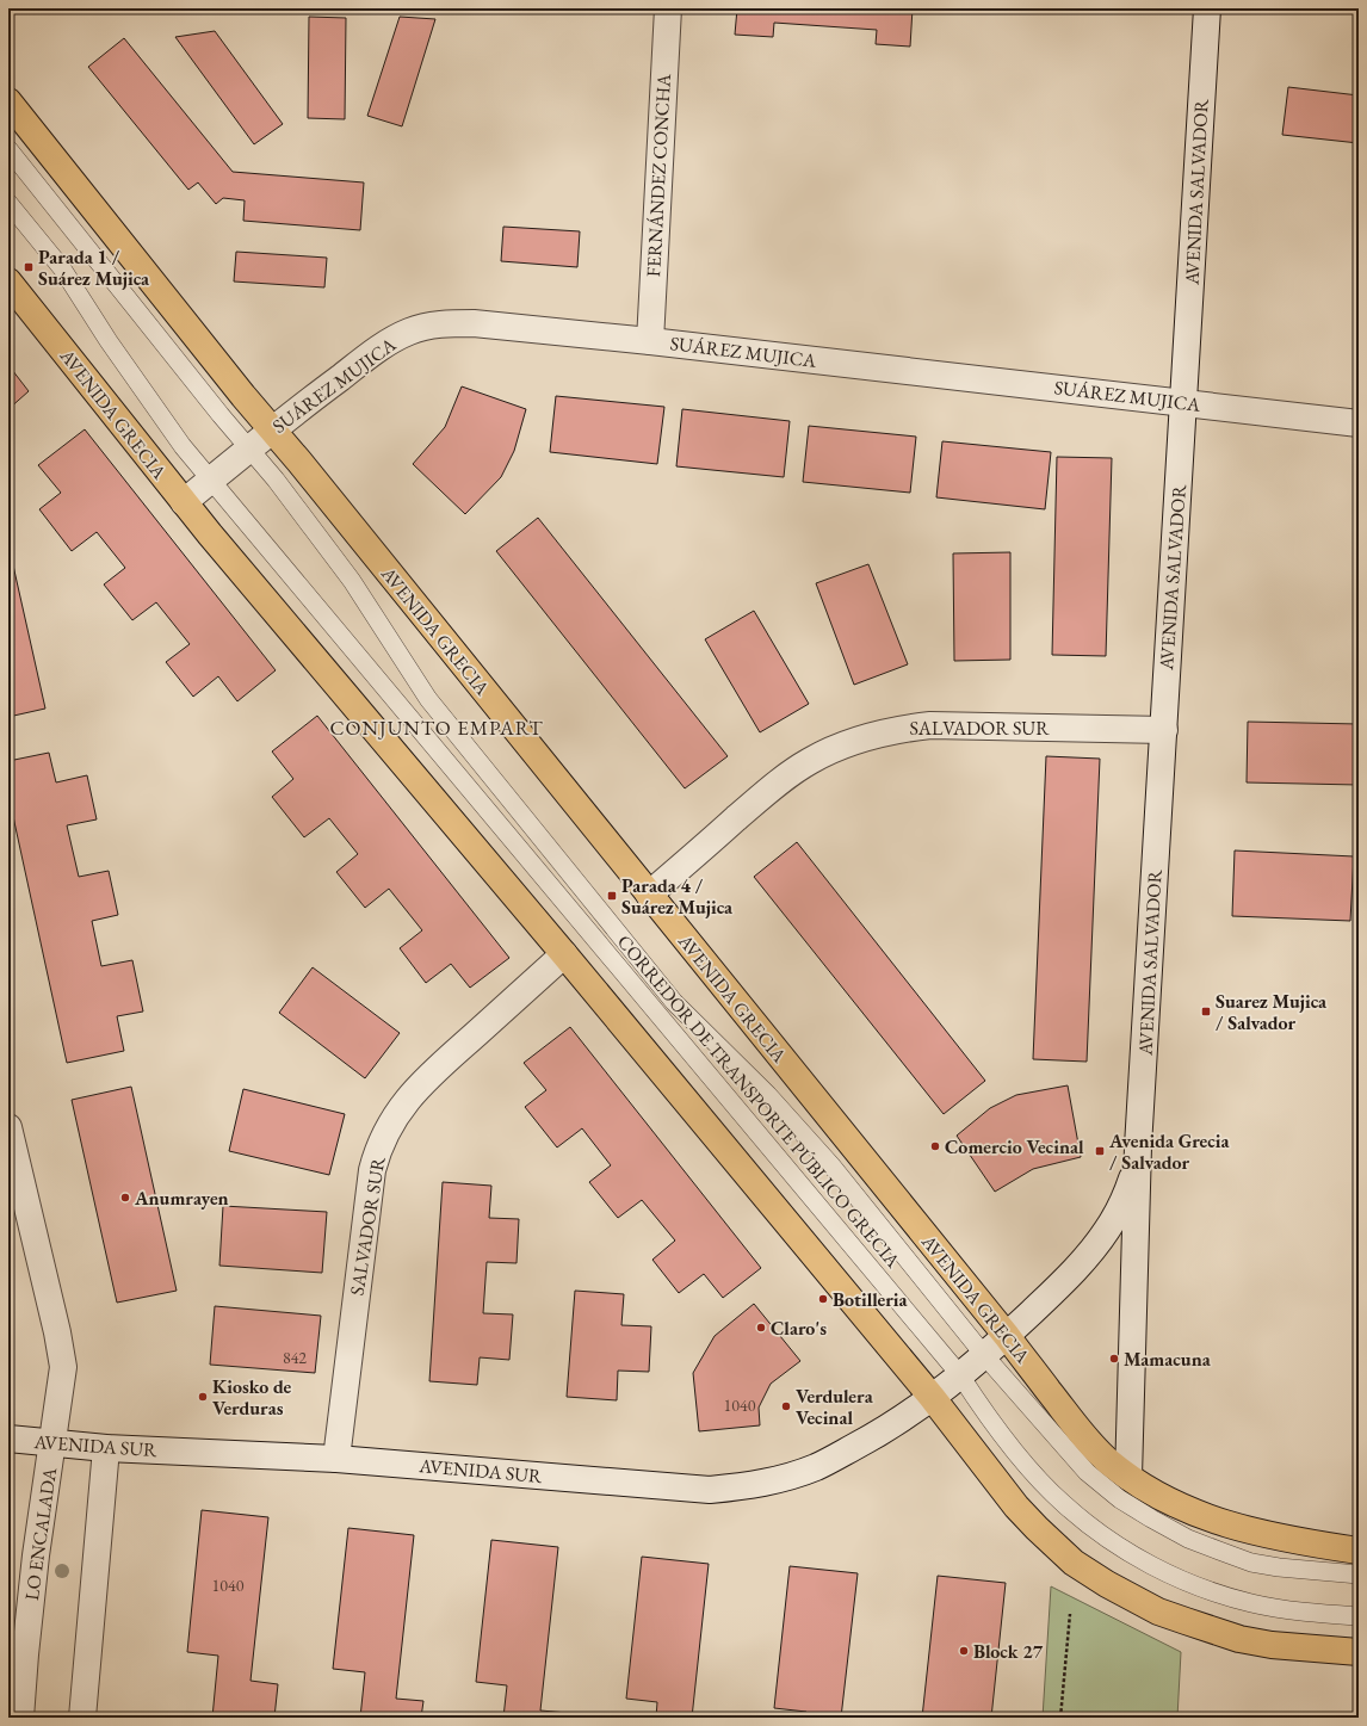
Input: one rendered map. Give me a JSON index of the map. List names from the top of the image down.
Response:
{
  "streets": {
    "main road": ["AVENIDA GRECIA"],
    "street": [
      "FERNÁNDEZ CONCHA",
      "AVENIDA SALVADOR",
      "SUÁREZ MUJICA",
      "SALVADOR SUR",
      "AVENIDA SUR",
      "LO ENCALADA"
    ],
    "lane": ["CORREDOR DE TRANSPORTE PÚBLICO GRECIA"]
  },
  "crossings": [
    ["FERNÁNDEZ CONCHA", "SUÁREZ MUJICA"],
    ["AVENIDA SALVADOR", "SUÁREZ MUJICA"],
    ["AVENIDA SALVADOR", "AVENIDA GRECIA"],
    ["AVENIDA SALVADOR", "SALVADOR SUR"],
    ["AVENIDA SALVADOR", "CORREDOR DE TRANSPORTE PÚBLICO GRECIA"],
    ["AVENIDA SALVADOR", "AVENIDA SUR"],
    ["SUÁREZ MUJICA", "AVENIDA GRECIA"],
    ["SUÁREZ MUJICA", "CORREDOR DE TRANSPORTE PÚBLICO GRECIA"],
    ["AVENIDA GRECIA", "SALVADOR SUR"],
    ["AVENIDA GRECIA", "AVENIDA SUR"],
    ["SALVADOR SUR", "AVENIDA SUR"],
    ["AVENIDA SUR", "LO ENCALADA"]
  ],
  "districts": ["CONJUNTO EMPART"],
  "places": {
    "transit": [
      "Parada 1 / Suárez Mujica",
      "Parada 4 / Suárez Mujica",
      "Suarez Mujica / Salvador",
      "Avenida Grecia / Salvador"
    ],
    "other": [
      "Comercio Vecinal",
      "Anumrayen",
      "Botilleria",
      "Claro's",
      "Mamacuna",
      "Kiosko de Verduras",
      "Verdulera Vecinal",
      "Block 27"
    ]
  },
  "house_numbers": ["842", "1040", "1040"]
}
